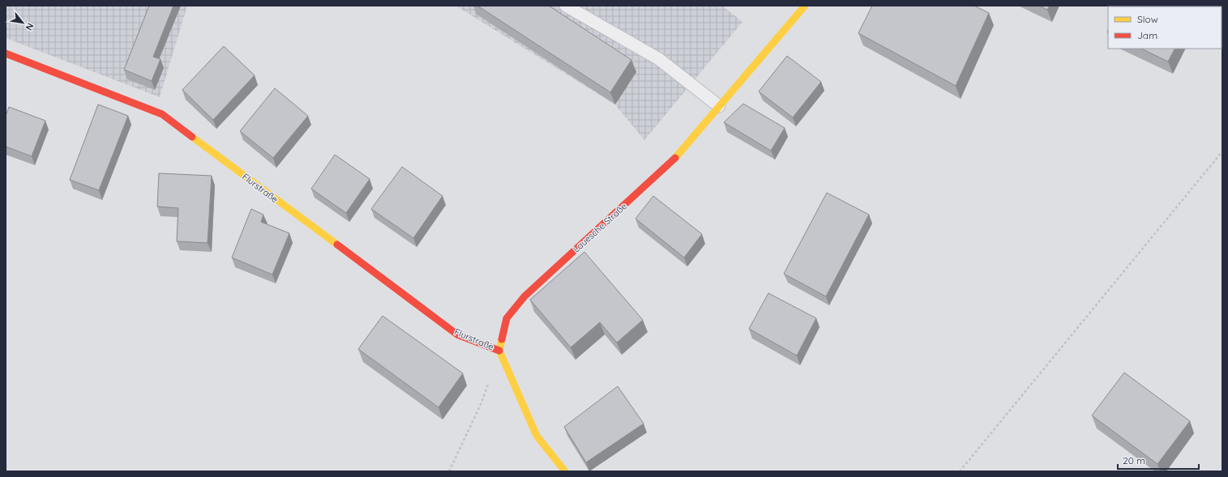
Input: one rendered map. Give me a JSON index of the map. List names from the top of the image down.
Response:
{
  "streets": {
    "street": ["Flurstraße", "Lauesche Straße"]
  },
  "crossings": [
    ["Flurstraße", "Lauesche Straße"]
  ],
  "legend": ["Slow", "Jam"],
  "scale_bar": "20 m",
  "north": "bottom right"
}
